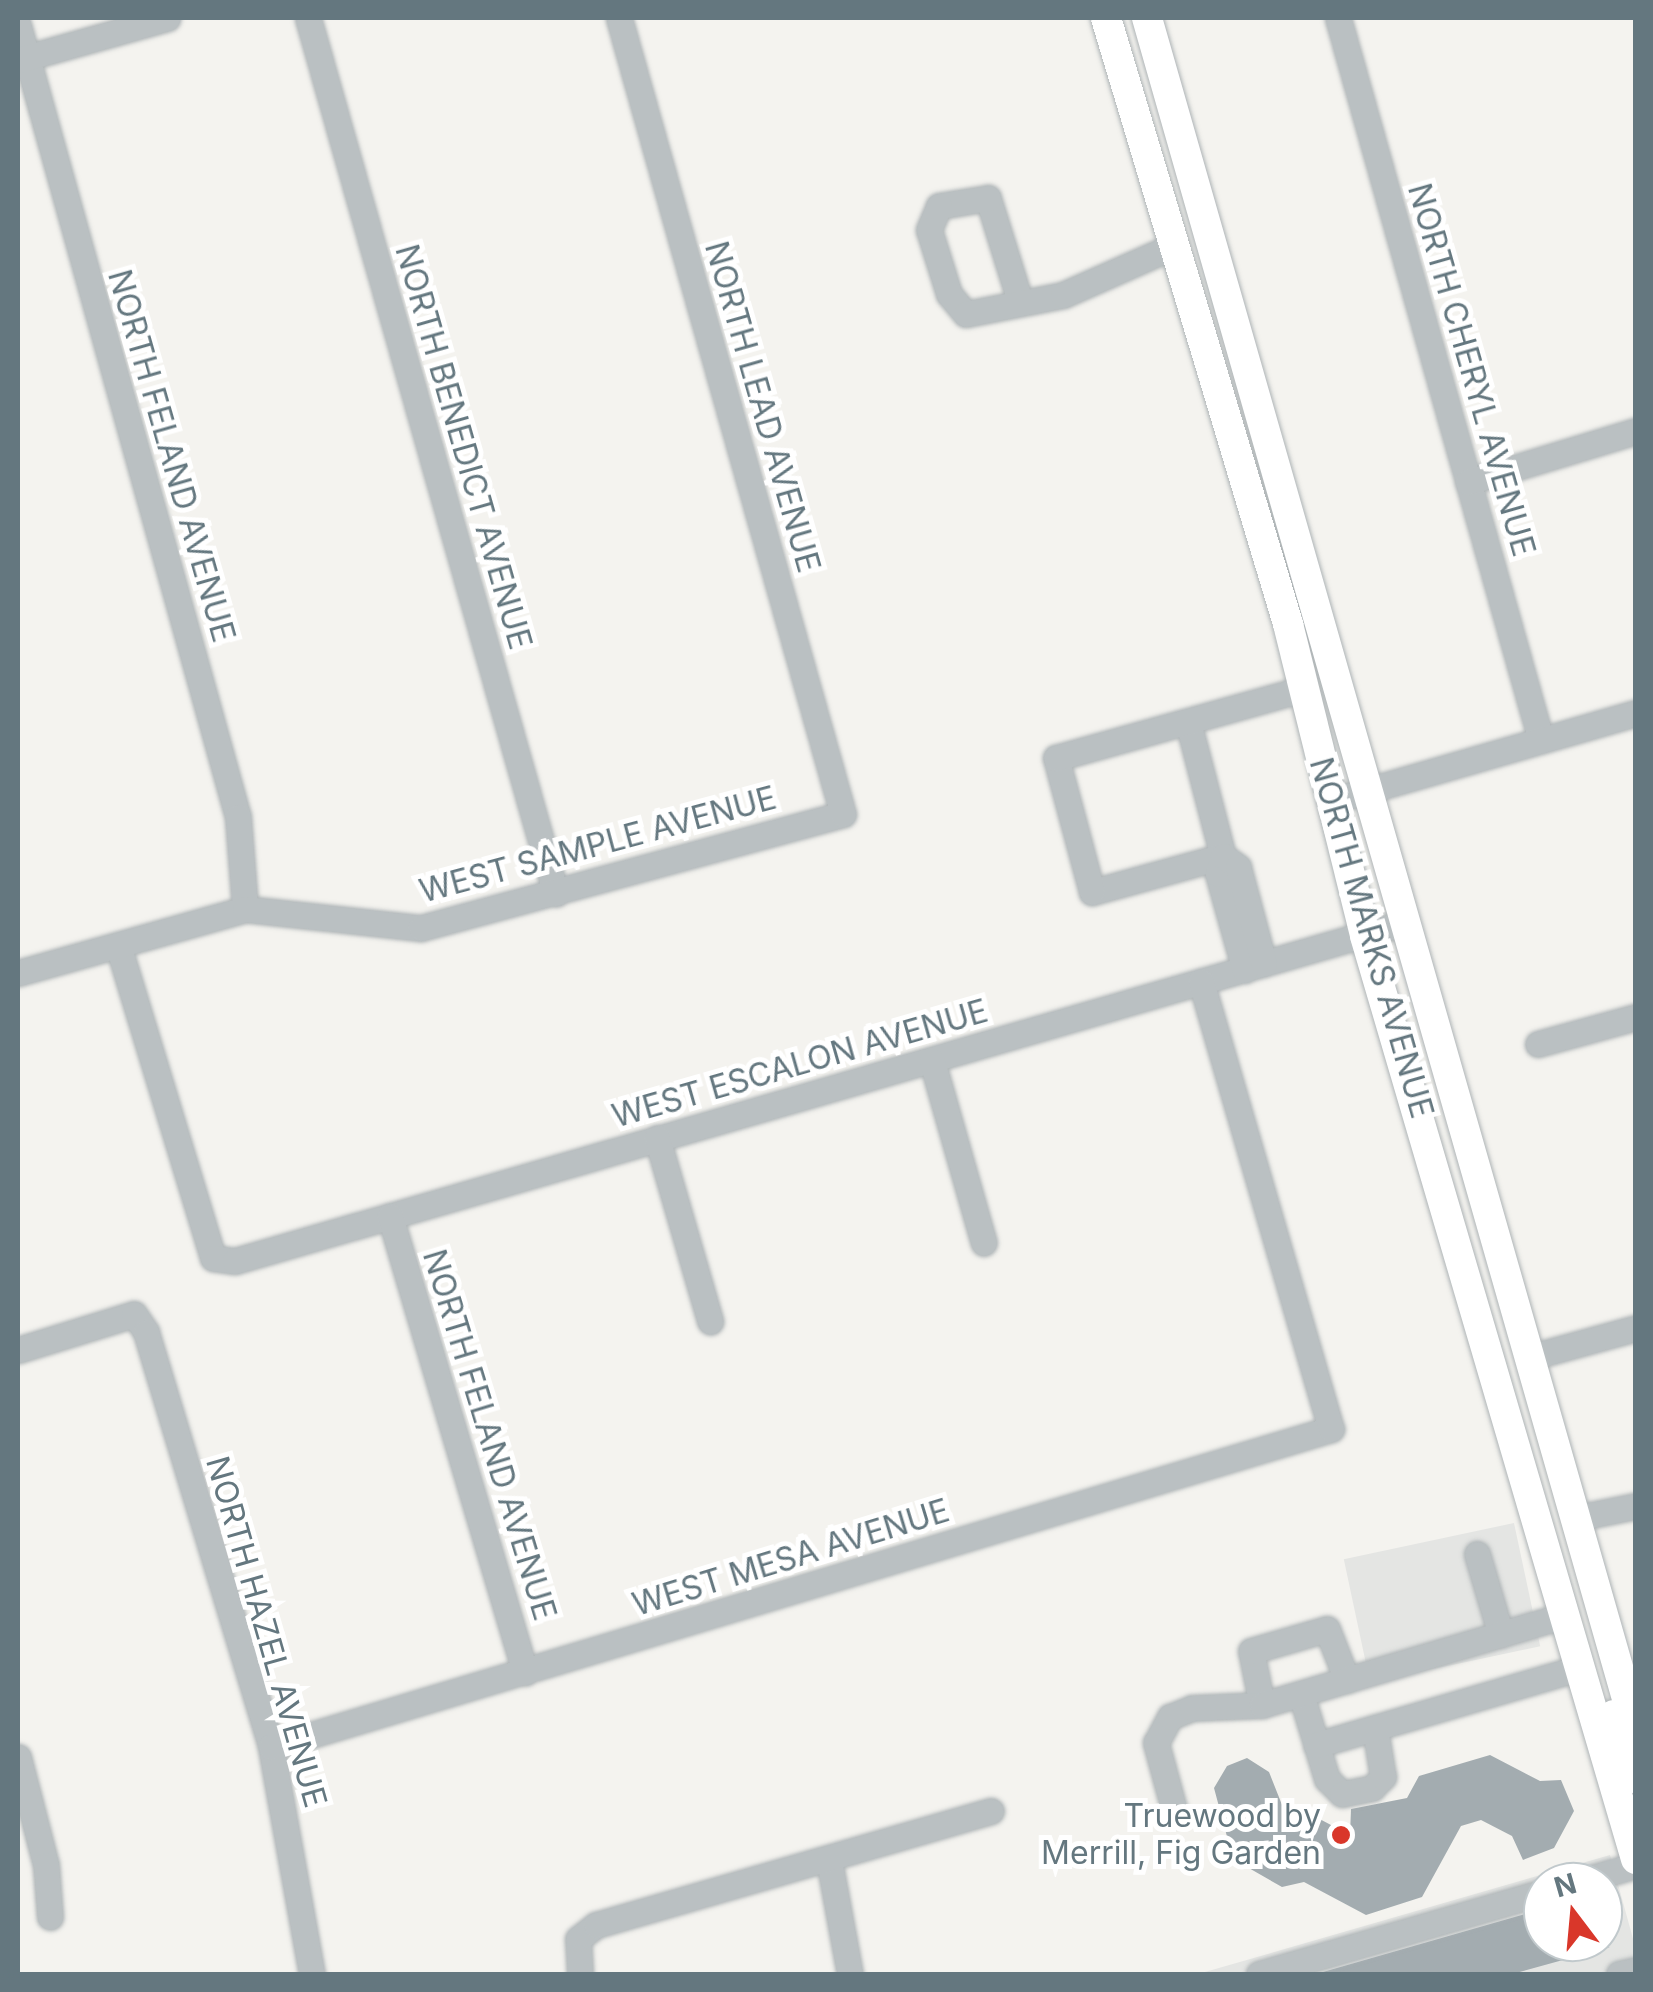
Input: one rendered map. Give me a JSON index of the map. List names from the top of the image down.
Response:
{
  "streets": {
    "main road": ["NORTH MARKS AVENUE"],
    "street": [
      "NORTH CHERYL AVENUE",
      "NORTH LEAD AVENUE",
      "NORTH BENEDICT AVENUE",
      "NORTH FELAND AVENUE",
      "WEST SAMPLE AVENUE",
      "WEST ESCALON AVENUE",
      "WEST MESA AVENUE",
      "NORTH HAZEL AVENUE"
    ]
  },
  "crossings": [
    ["NORTH LEAD AVENUE", "WEST SAMPLE AVENUE"],
    ["NORTH BENEDICT AVENUE", "WEST SAMPLE AVENUE"],
    ["NORTH FELAND AVENUE", "WEST SAMPLE AVENUE"],
    ["NORTH FELAND AVENUE", "WEST ESCALON AVENUE"],
    ["NORTH FELAND AVENUE", "WEST MESA AVENUE"],
    ["WEST SAMPLE AVENUE", "WEST ESCALON AVENUE"],
    ["NORTH MARKS AVENUE", "WEST ESCALON AVENUE"],
    ["WEST ESCALON AVENUE", "WEST MESA AVENUE"],
    ["WEST MESA AVENUE", "NORTH HAZEL AVENUE"]
  ],
  "places": ["Truewood by Merrill, Fig Garden"],
  "north": "top"
}
